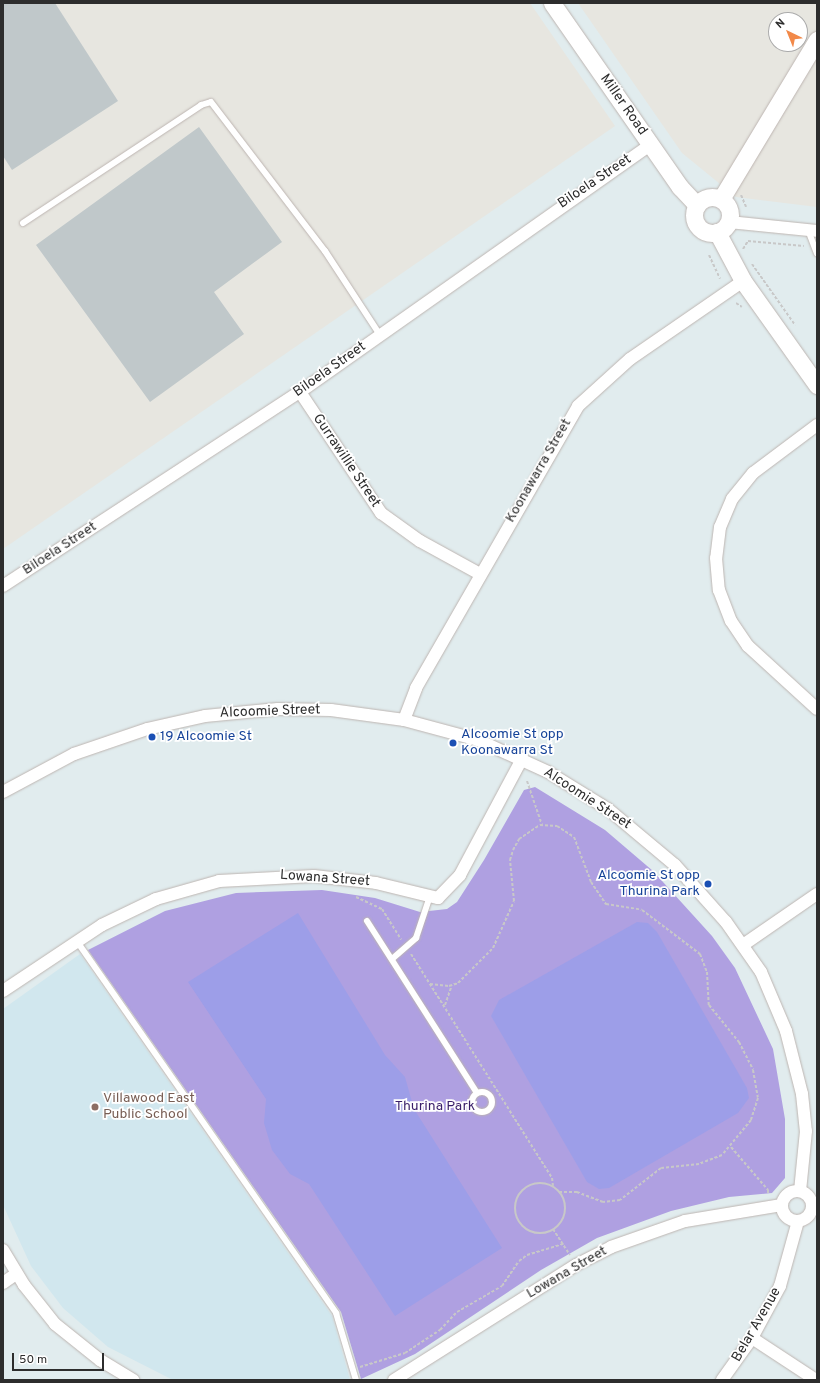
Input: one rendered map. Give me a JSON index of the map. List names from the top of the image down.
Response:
{
  "streets": {
    "main road": ["Miller Road"],
    "street": [
      "Biloela Street",
      "Gurrawillie Street",
      "Koonawarra Street",
      "Alcoomie Street",
      "Lowana Street",
      "Belar Avenue"
    ]
  },
  "crossings": [
    ["Miller Road", "Biloela Street"],
    ["Biloela Street", "Gurrawillie Street"],
    ["Gurrawillie Street", "Koonawarra Street"],
    ["Koonawarra Street", "Alcoomie Street"],
    ["Alcoomie Street", "Lowana Street"],
    ["Alcoomie Street", "Belar Avenue"],
    ["Lowana Street", "Belar Avenue"]
  ],
  "parks": ["Thurina Park"],
  "places": [
    "19 Alcoomie St",
    "Alcoomie St opp Koonawarra St",
    "Alcoomie St opp Thurina Park",
    "Villawood East Public School"
  ],
  "scale_bar": "50 m",
  "north": "top left"
}
